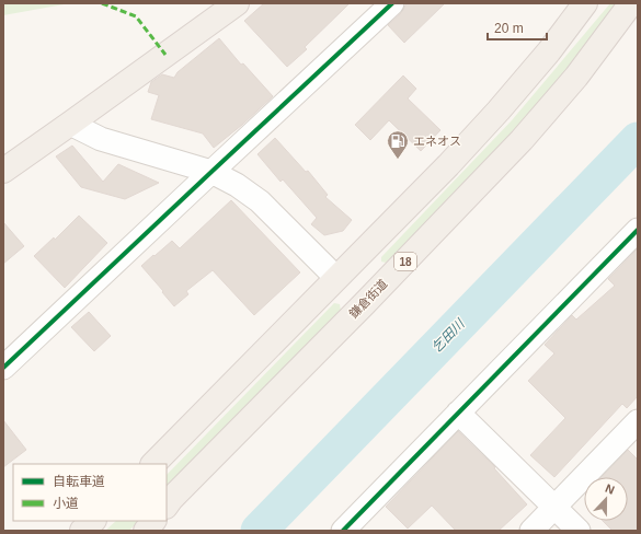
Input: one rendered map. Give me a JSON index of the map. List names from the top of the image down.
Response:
{
  "streets": {
    "main road": ["18", "鎌倉街道"]
  },
  "water": ["乞田川"],
  "places": {
    "fuel station": ["エネオス"]
  },
  "legend": ["自転車道", "小道"],
  "scale_bar": "20 m",
  "north": "top"
}
